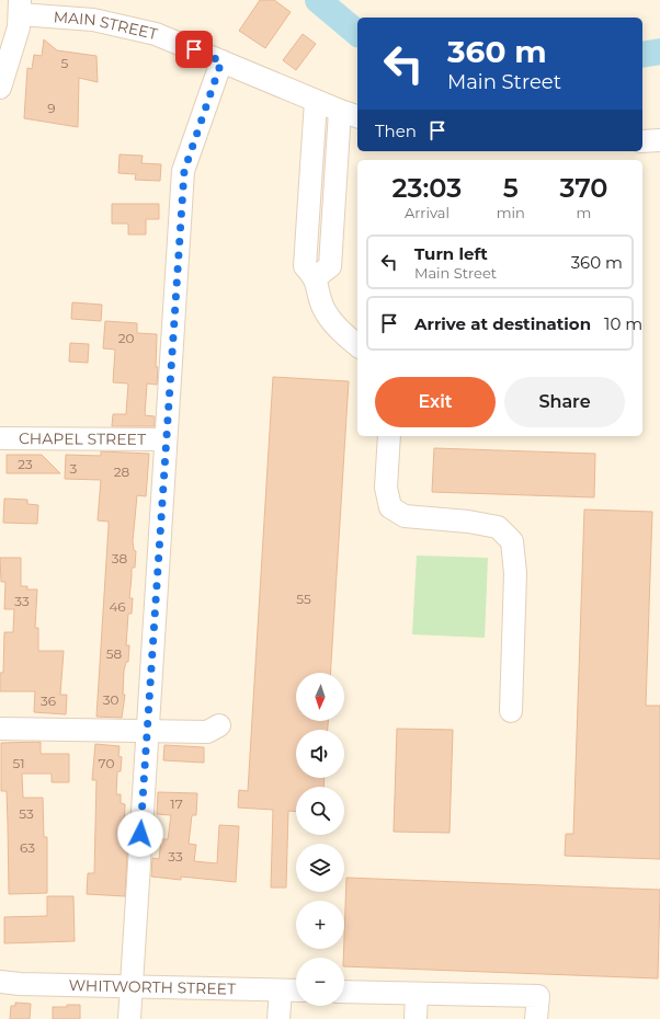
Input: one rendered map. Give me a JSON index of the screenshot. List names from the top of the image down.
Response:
{
  "streets": {
    "street": ["MAIN STREET", "CHAPEL STREET", "WHITWORTH STREET"]
  },
  "house_numbers": [
    "5",
    "9",
    "20",
    "23",
    "3",
    "28",
    "38",
    "55",
    "33",
    "46",
    "58",
    "30",
    "36",
    "51",
    "70",
    "17",
    "53",
    "63",
    "33"
  ],
  "north": "bottom",
  "page": {
    "turn": ["360 m", "Main Street"],
    "then": "Then",
    "eta": [
      "23:03",
      "Arrival",
      "5",
      "min",
      "370",
      "m"
    ],
    "list": [
      {
        "name": "Turn left",
        "note": "Main Street",
        "value": "360 m"
      },
      {
        "name": "Arrive at destination",
        "value": "10 m"
      }
    ],
    "buttons": ["Exit", "Share"],
    "map_buttons": ["+", "−"]
  }
}
